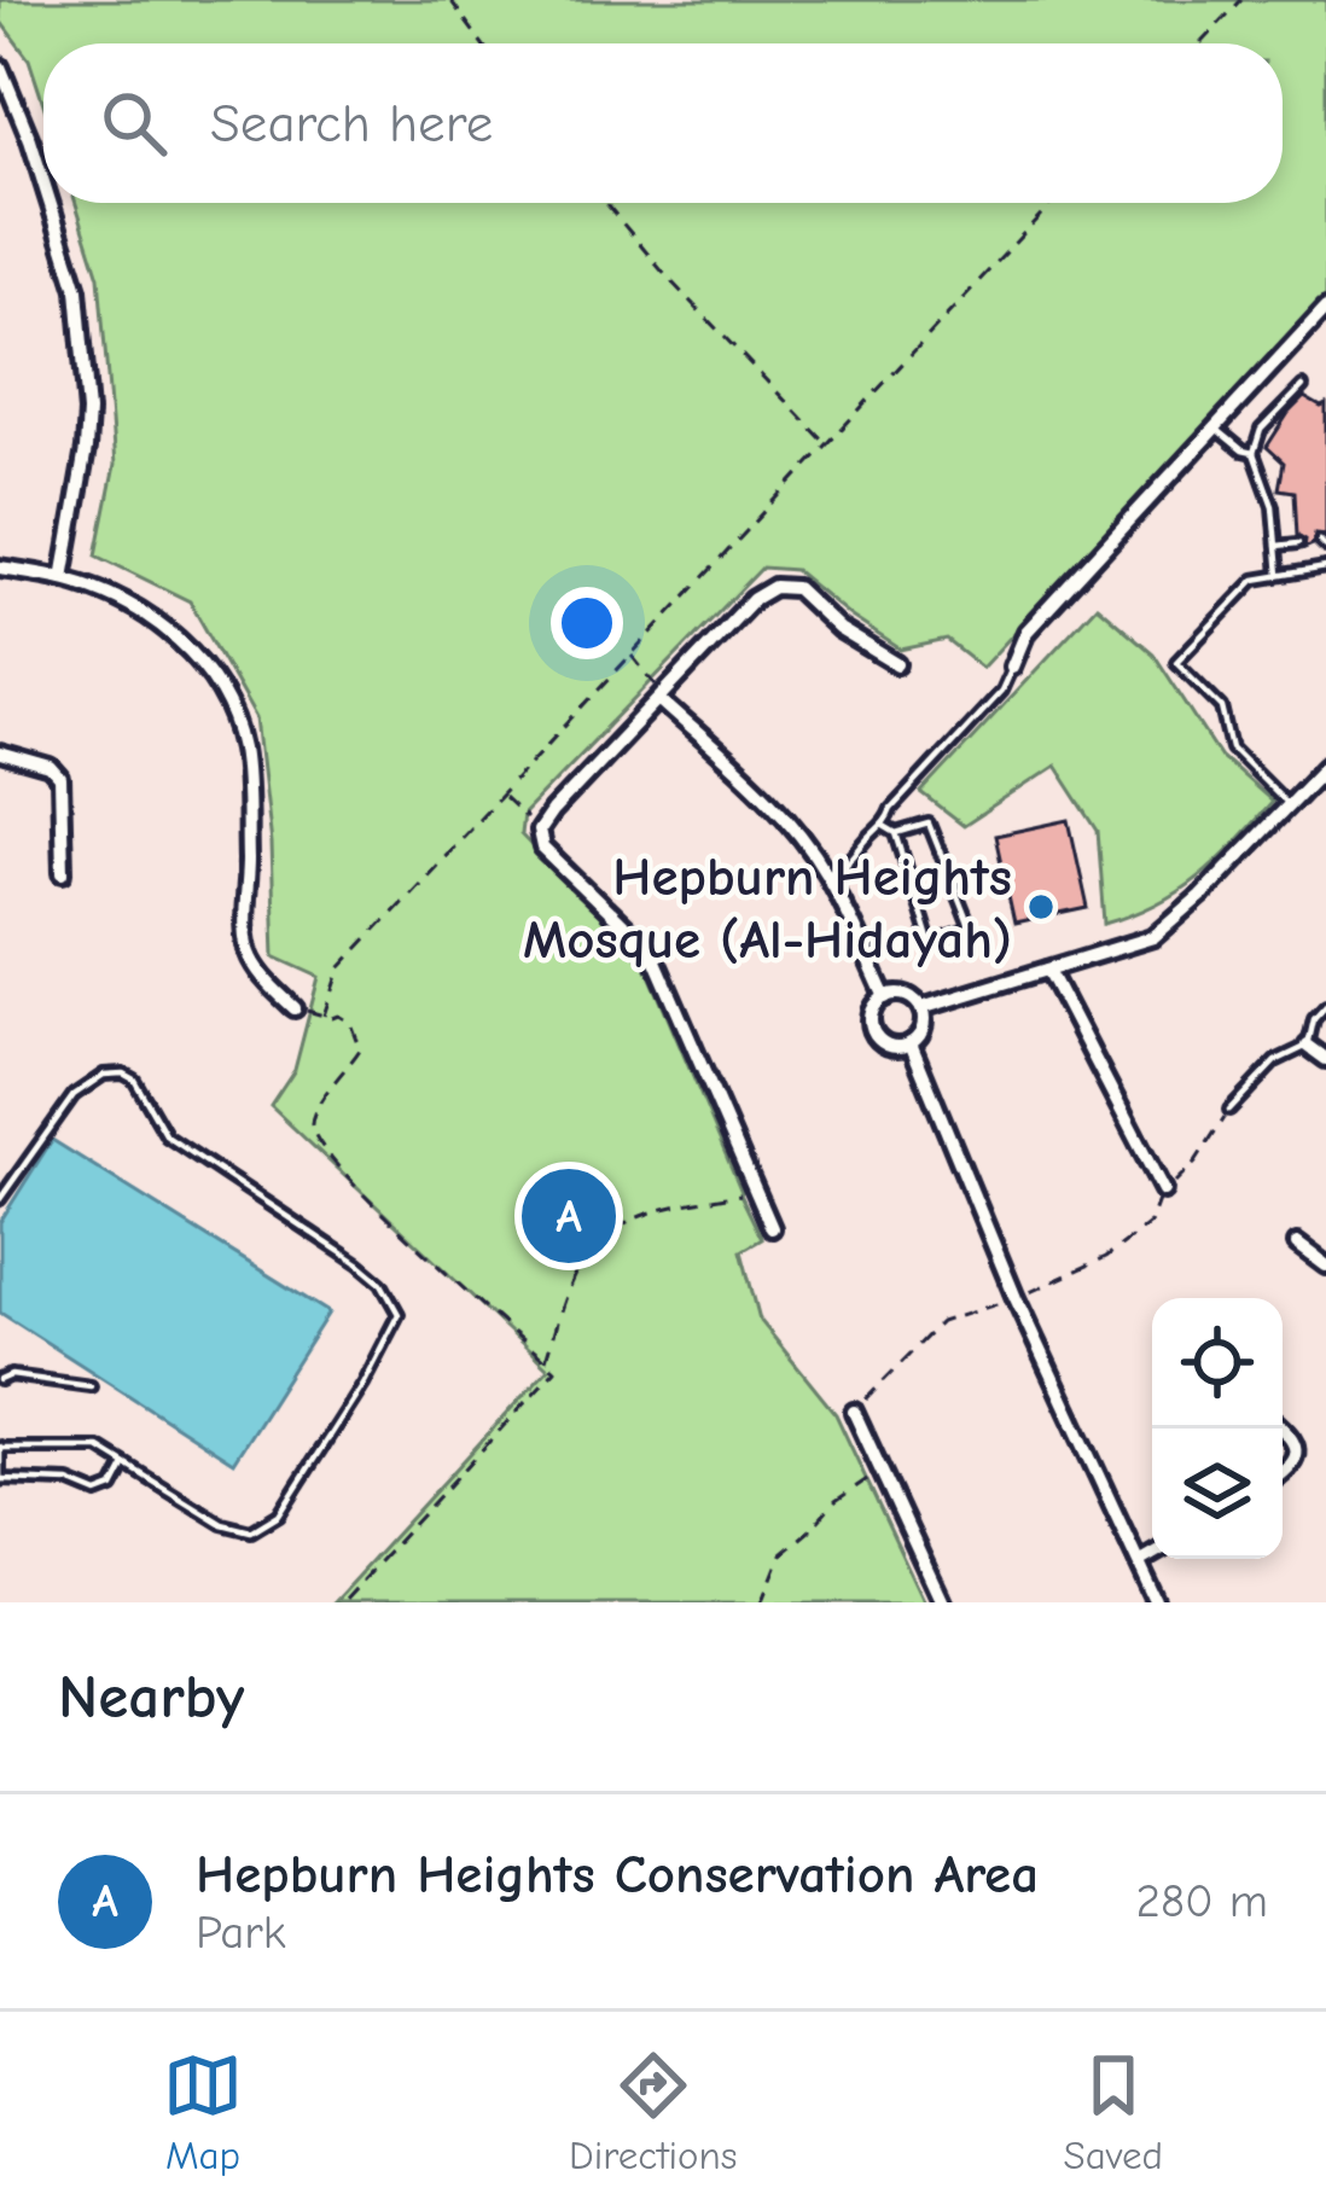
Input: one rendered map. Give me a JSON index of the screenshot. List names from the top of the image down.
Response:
{
  "places": ["Hepburn Heights Mosque (Al-Hidayah)"],
  "page": {
    "search": "Search here",
    "pins": "A",
    "heading": "Nearby",
    "list": [
      {
        "mark": "A",
        "name": "Hepburn Heights Conservation Area",
        "note": "Park",
        "value": "280 m"
      }
    ],
    "nav": ["Map", "Directions", "Saved"]
  }
}
